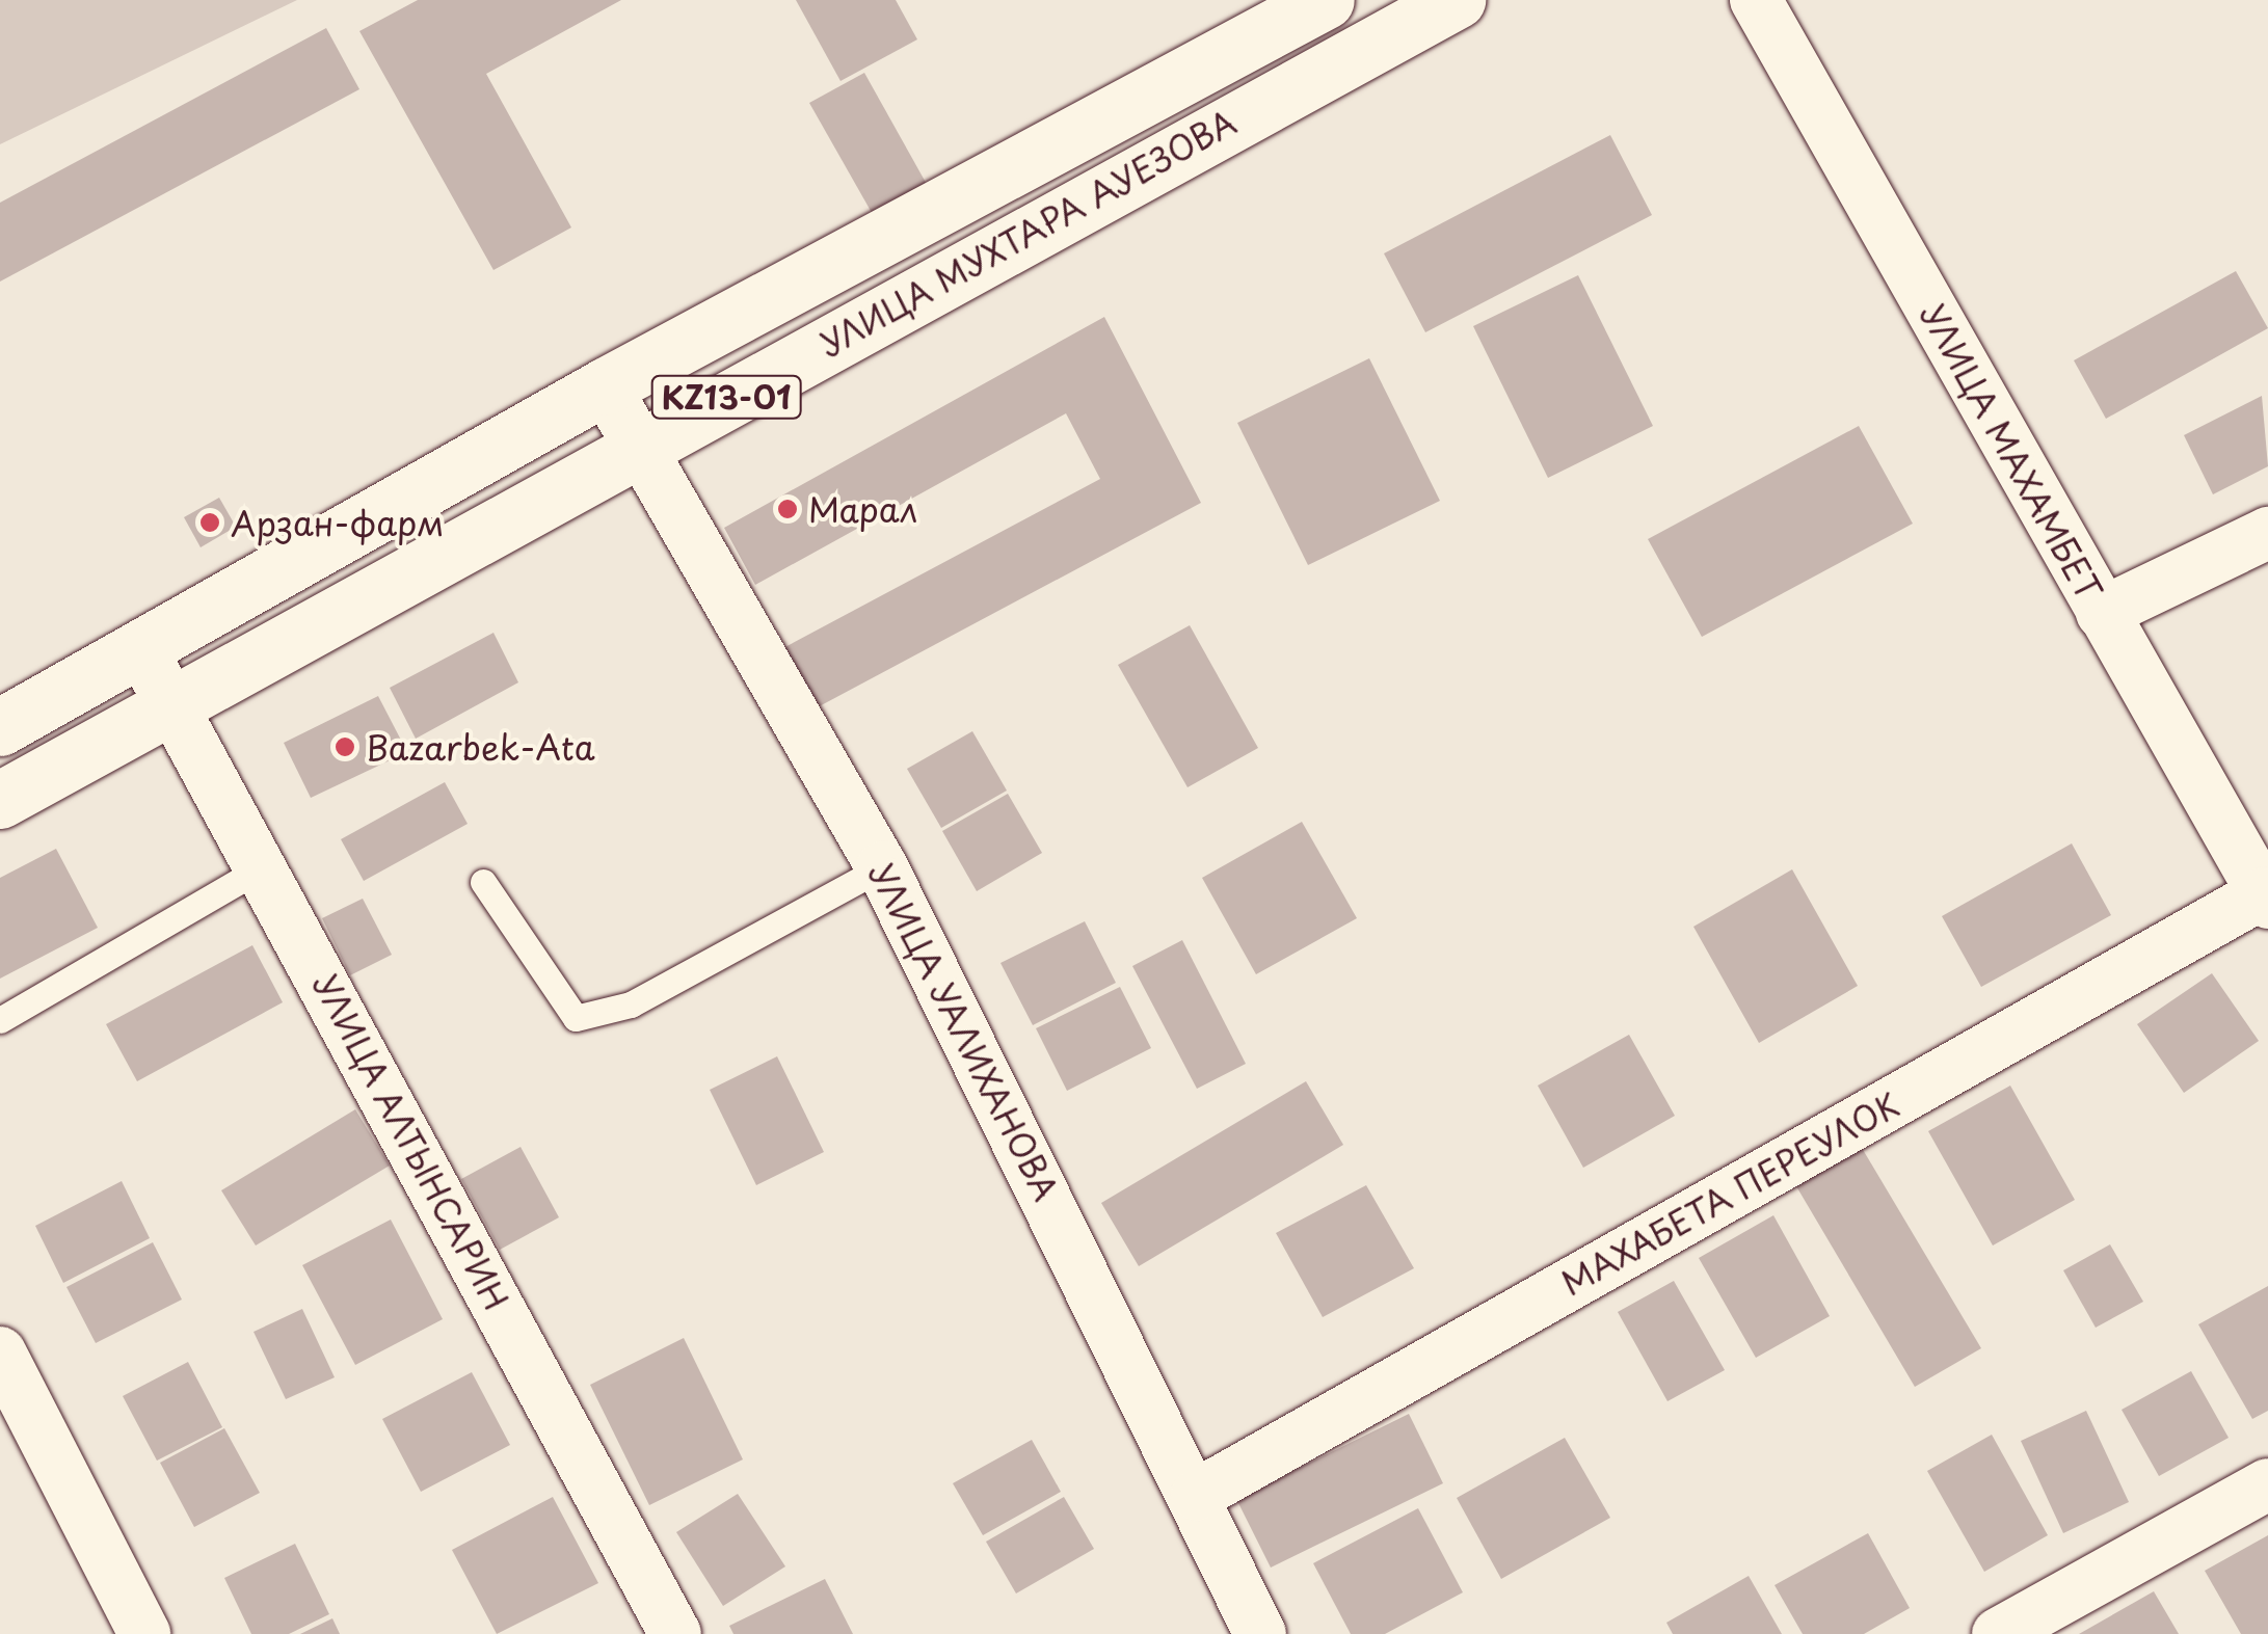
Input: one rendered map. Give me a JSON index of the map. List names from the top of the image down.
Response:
{
  "streets": {
    "main road": ["УЛИЦА МУХТАРА АУЕЗОВА", "KZ13-01"],
    "street": [
      "УЛИЦА МАХАМБЕТ",
      "УЛИЦА УАЛИХАНОВА",
      "УЛИЦА АЛТЫНСАРИН",
      "МАХАБЕТА ПЕРЕУЛОК"
    ]
  },
  "crossings": [
    ["УЛИЦА МУХТАРА АУЕЗОВА", "УЛИЦА УАЛИХАНОВА"],
    ["УЛИЦА МУХТАРА АУЕЗОВА", "УЛИЦА АЛТЫНСАРИН"],
    ["УЛИЦА МАХАМБЕТ", "МАХАБЕТА ПЕРЕУЛОК"],
    ["УЛИЦА УАЛИХАНОВА", "МАХАБЕТА ПЕРЕУЛОК"]
  ],
  "places": ["Марал", "Арзан-фарм", "Bazarbek-Ata"]
}
